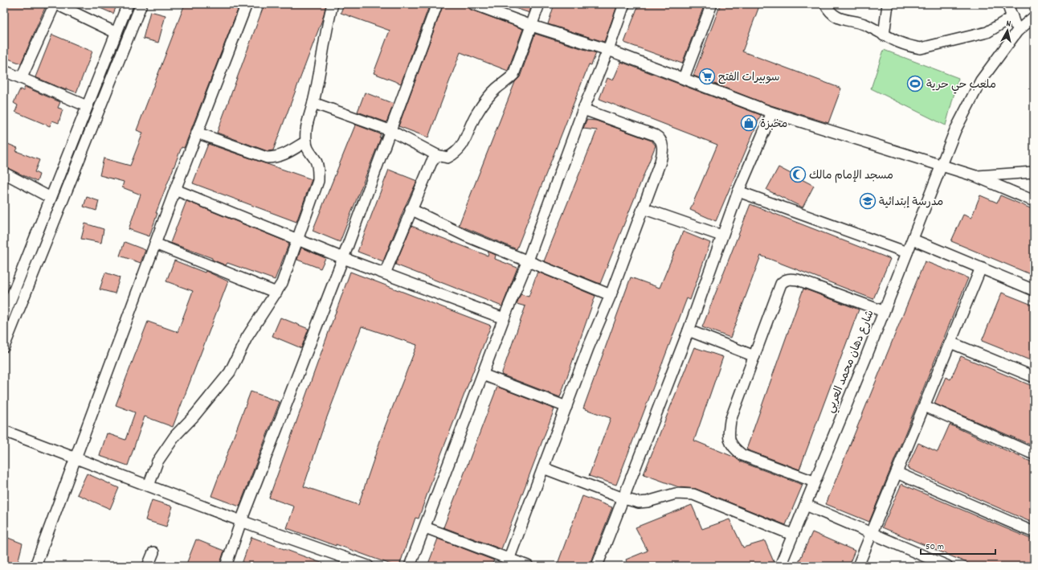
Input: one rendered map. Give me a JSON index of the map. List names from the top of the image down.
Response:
{
  "streets": {
    "street": ["شارع دهان محمد العربي"]
  },
  "places": {
    "supermarket": ["سوبيرات الفتح"],
    "sports": ["ملعب حي حرية"],
    "shop": ["مخبزة"],
    "mosque": ["مسجد الإمام مالك"],
    "school or university": ["مدرسة إبتدائية"]
  },
  "scale_bar": "50 m",
  "north": "top"
}
